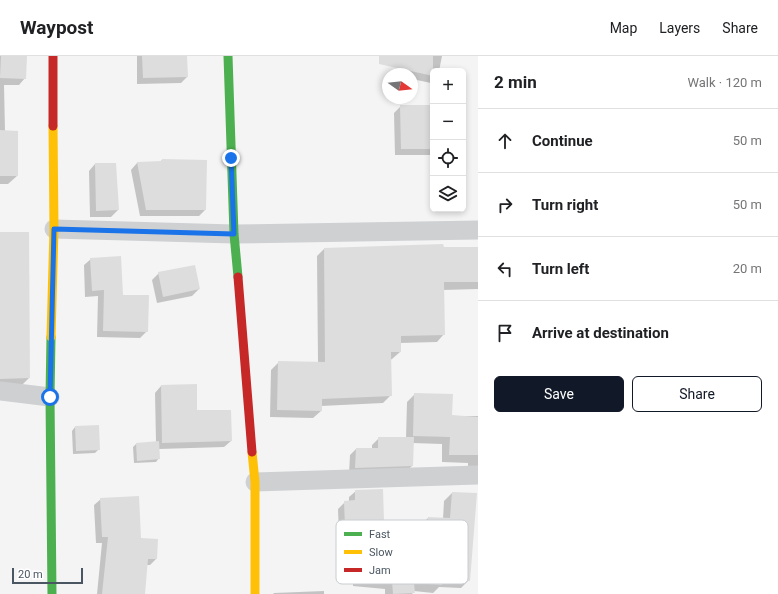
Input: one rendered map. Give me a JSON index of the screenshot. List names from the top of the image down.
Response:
{
  "legend": ["Fast", "Slow", "Jam"],
  "scale_bar": "20 m",
  "north": "right",
  "page": {
    "header": "Waypost",
    "nav": ["Map", "Layers", "Share"],
    "heading": ["2 min", "Walk · 120 m"],
    "map_buttons": ["+", "−"],
    "list": [
      ["Continue", "50 m"],
      ["Turn right", "50 m"],
      ["Turn left", "20 m"],
      "Arrive at destination"
    ],
    "buttons": ["Save", "Share"],
    "scale": "20 m"
  }
}
